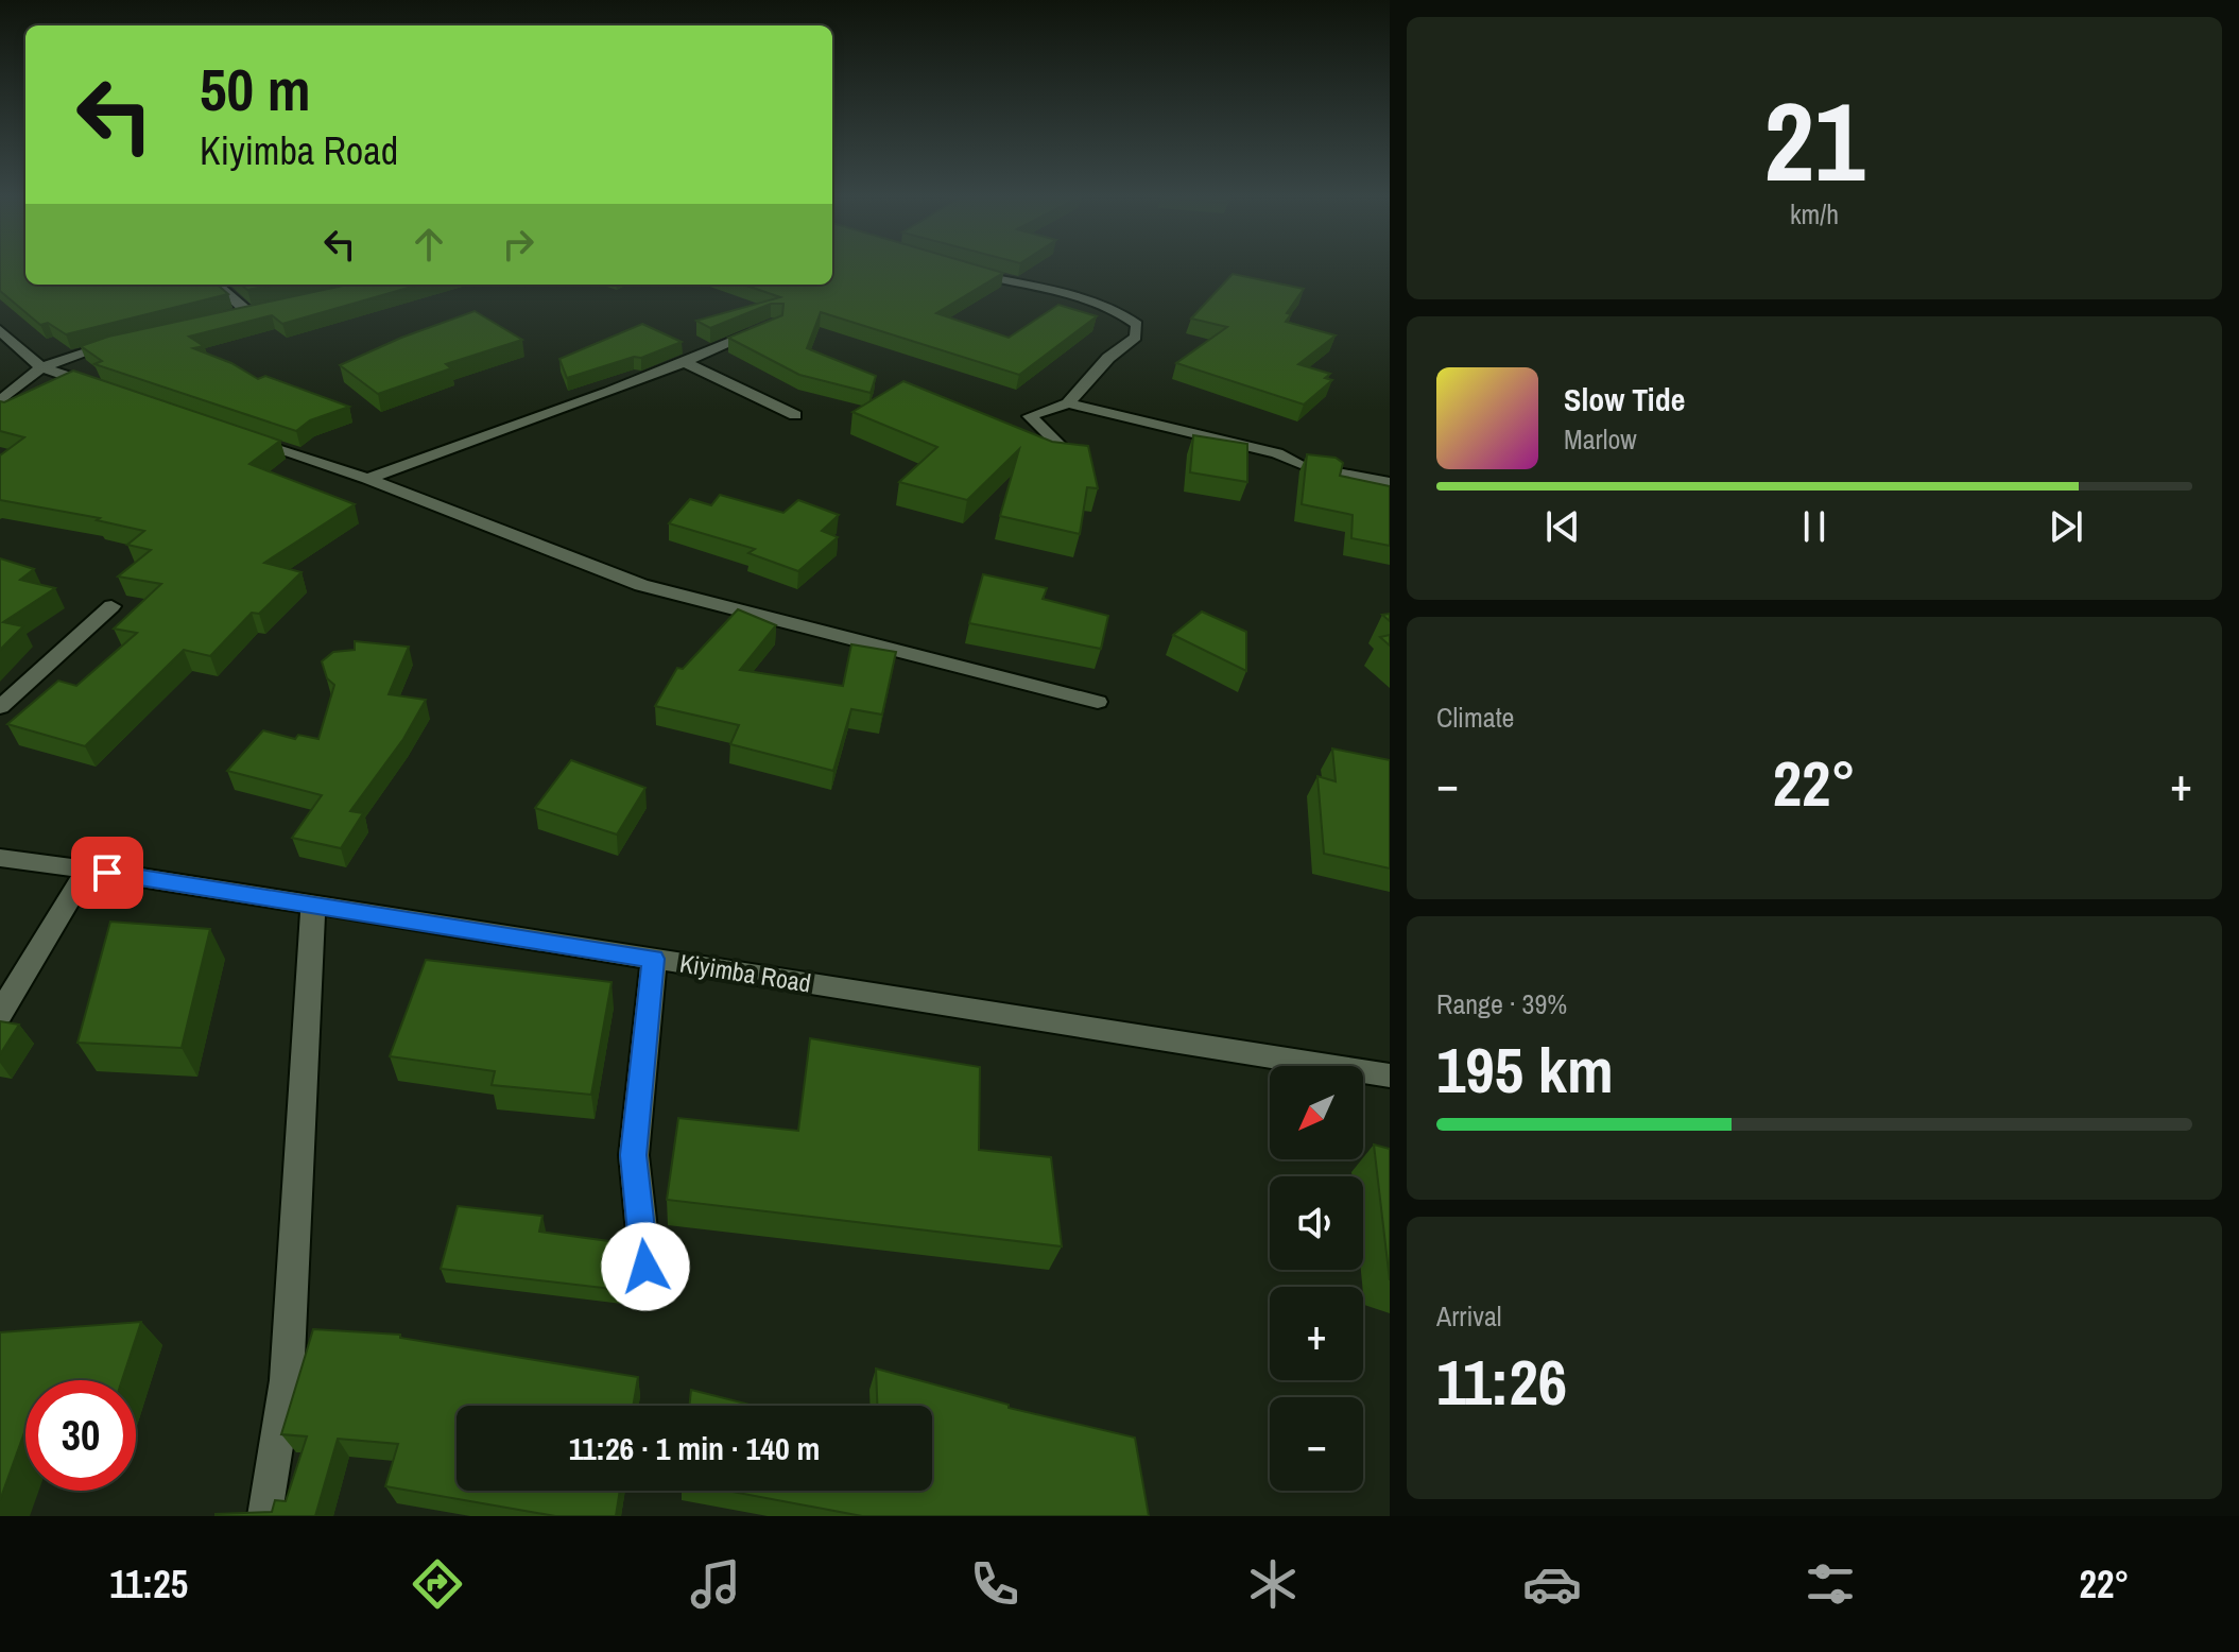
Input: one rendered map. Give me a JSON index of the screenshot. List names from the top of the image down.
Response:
{
  "streets": {
    "street": ["Kiyimba Road"]
  },
  "north": "bottom left",
  "page": {
    "tile": [
      ["21", "km/h"],
      "Climate",
      ["Range · 39%", "195 km"],
      ["Arrival", "11:26"]
    ],
    "turn": ["50 m", "Kiyimba Road"],
    "song": ["Slow Tide", "Marlow"],
    "heat": ["−", "22°", "+"],
    "map_buttons": ["+", "−"],
    "limit": "30",
    "trip": "11:26 · 1 min · 140 m",
    "tabs": ["11:25", "22°"]
  }
}
